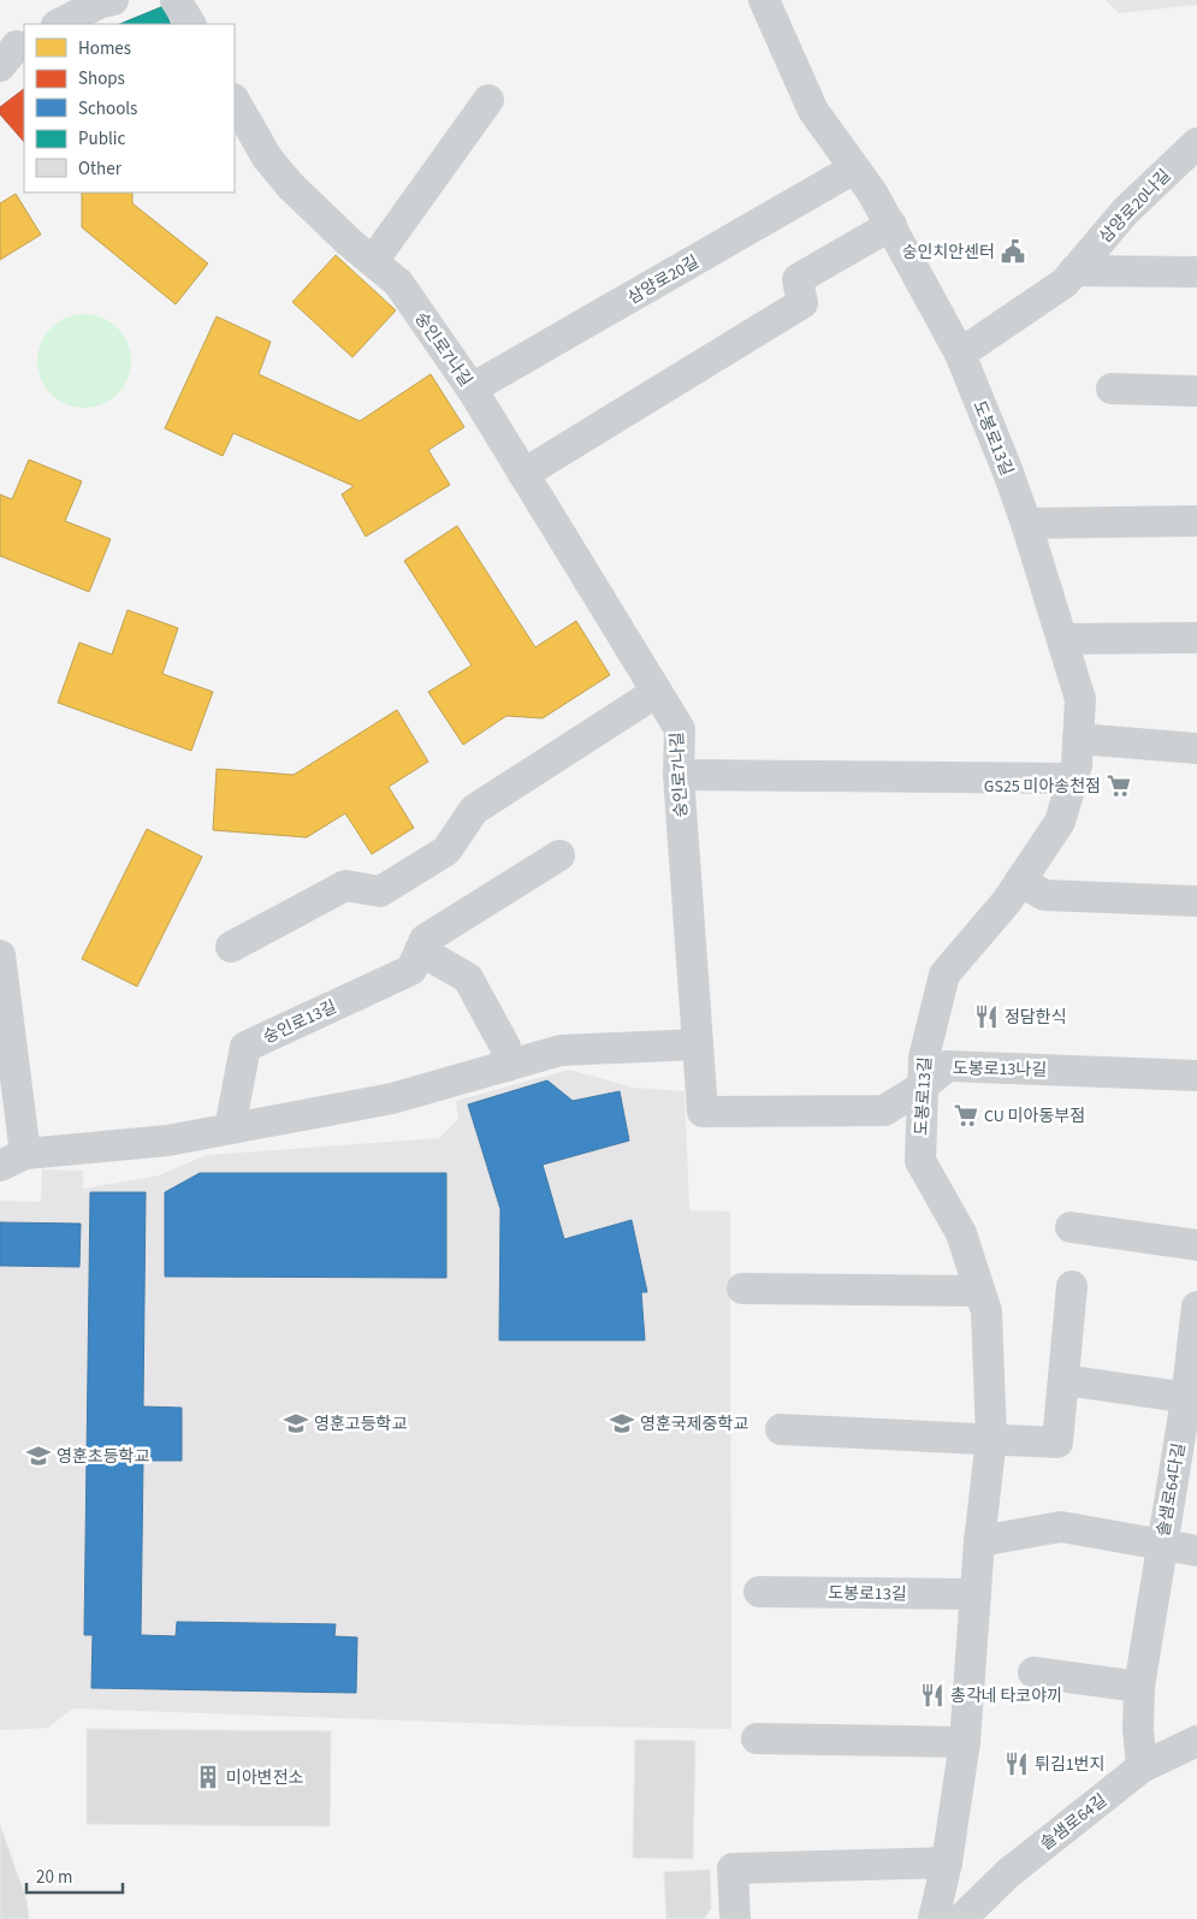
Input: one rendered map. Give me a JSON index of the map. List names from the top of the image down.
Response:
{
  "streets": {
    "street": [
      "삼양로20나길",
      "삼양로20길",
      "숭인로7나길",
      "도봉로13길",
      "숭인로13길",
      "도봉로13나길",
      "솔샘로64다길",
      "솔샘로64길"
    ]
  },
  "crossings": [
    ["삼양로20나길", "도봉로13길"],
    ["삼양로20길", "숭인로7나길"],
    ["숭인로7나길", "도봉로13나길"],
    ["도봉로13길", "도봉로13나길"],
    ["솔샘로64다길", "솔샘로64길"]
  ],
  "places": {
    "public building": ["숭인치안센터"],
    "supermarket": ["GS25 미아송천점", "CU 미아동부점"],
    "restaurant": ["정담한식", "총각네 타코야끼", "튀김1번지"],
    "school or university": ["영훈고등학교", "영훈국제중학교", "영훈초등학교"],
    "building": ["미아변전소"]
  },
  "legend": [
    "Homes",
    "Shops",
    "Schools",
    "Public",
    "Other"
  ],
  "scale_bar": "20 m"
}
